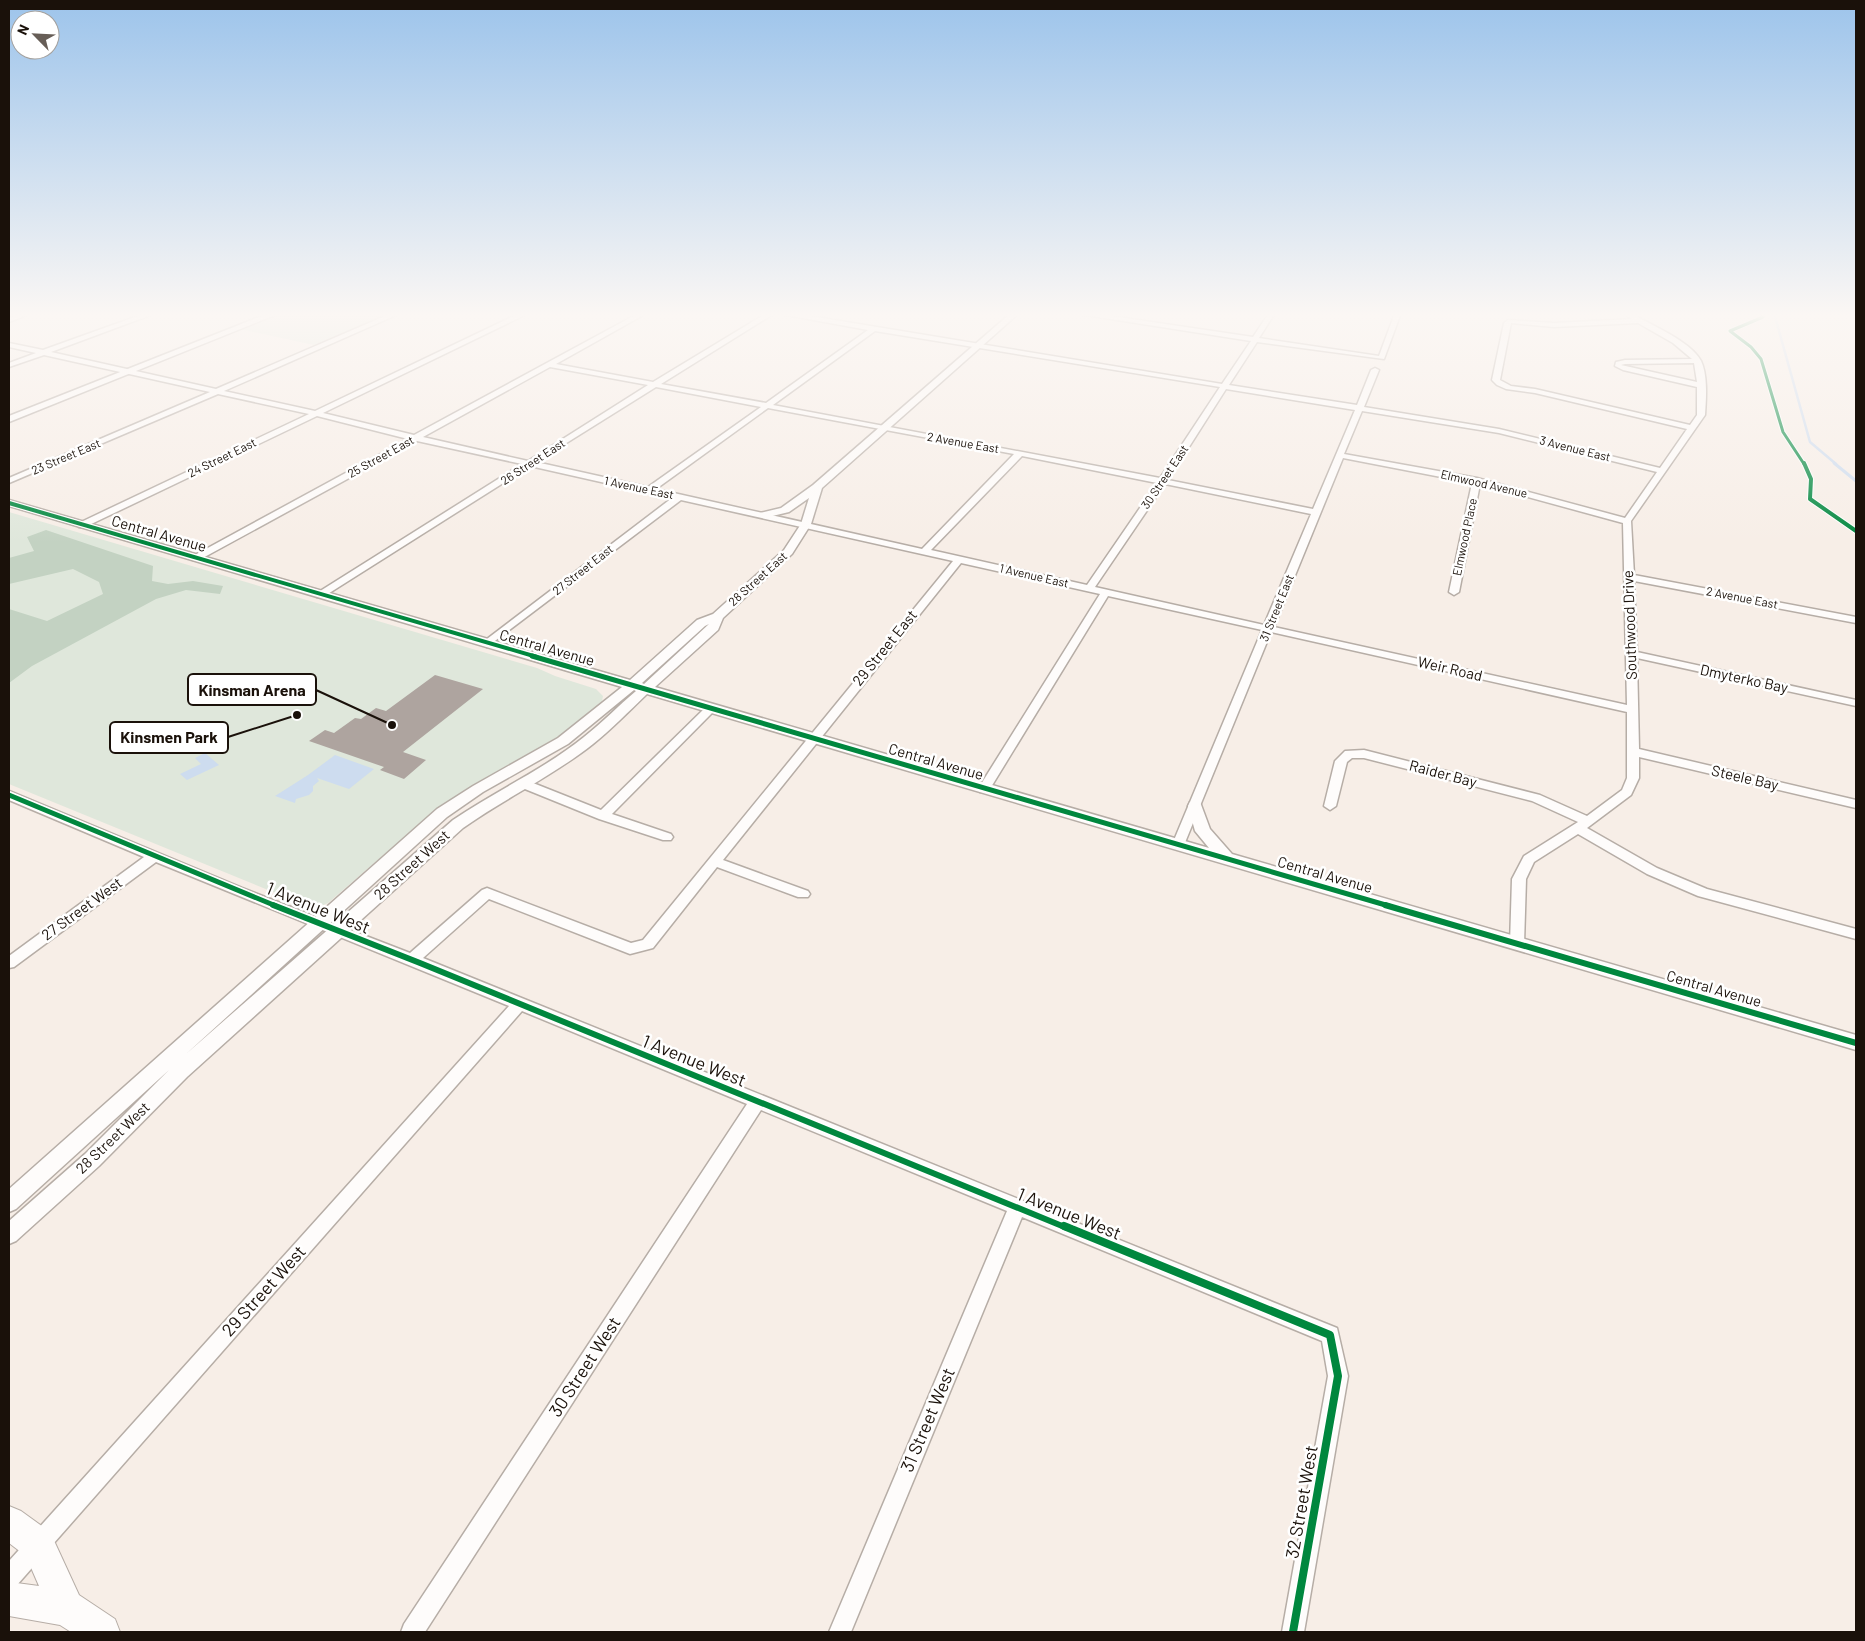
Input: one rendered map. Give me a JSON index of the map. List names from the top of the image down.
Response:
{
  "streets": {
    "street": [
      "2 Avenue East",
      "3 Avenue East",
      "23 Street East",
      "25 Street East",
      "24 Street East",
      "26 Street East",
      "30 Street East",
      "Elmwood Avenue",
      "1 Avenue East",
      "Central Avenue",
      "Elmwood Place",
      "27 Street East",
      "28 Street East",
      "31 Street East",
      "Southwood Drive",
      "29 Street East",
      "Weir Road",
      "Dmyterko Bay",
      "Raider Bay",
      "Steele Bay",
      "28 Street West",
      "1 Avenue West",
      "27 Street West",
      "29 Street West",
      "30 Street West",
      "31 Street West",
      "32 Street West"
    ]
  },
  "crossings": [
    ["2 Avenue East", "30 Street East"],
    ["2 Avenue East", "31 Street East"],
    ["2 Avenue East", "Southwood Drive"],
    ["3 Avenue East", "31 Street East"],
    ["23 Street East", "1 Avenue East"],
    ["25 Street East", "1 Avenue East"],
    ["25 Street East", "Central Avenue"],
    ["24 Street East", "1 Avenue East"],
    ["24 Street East", "Central Avenue"],
    ["26 Street East", "1 Avenue East"],
    ["26 Street East", "Central Avenue"],
    ["30 Street East", "1 Avenue East"],
    ["Elmwood Avenue", "Elmwood Place"],
    ["Elmwood Avenue", "31 Street East"],
    ["Elmwood Avenue", "Southwood Drive"],
    ["1 Avenue East", "27 Street East"],
    ["1 Avenue East", "28 Street East"],
    ["1 Avenue East", "31 Street East"],
    ["1 Avenue East", "29 Street East"],
    ["1 Avenue East", "Weir Road"],
    ["Central Avenue", "27 Street East"],
    ["Central Avenue", "31 Street East"],
    ["Central Avenue", "Southwood Drive"],
    ["Central Avenue", "29 Street East"],
    ["Central Avenue", "28 Street West"],
    ["28 Street East", "28 Street West"],
    ["31 Street East", "Weir Road"],
    ["Southwood Drive", "Weir Road"],
    ["Southwood Drive", "Dmyterko Bay"],
    ["Southwood Drive", "Raider Bay"],
    ["Southwood Drive", "Steele Bay"],
    ["29 Street East", "1 Avenue West"],
    ["28 Street West", "1 Avenue West"],
    ["1 Avenue West", "27 Street West"],
    ["1 Avenue West", "29 Street West"],
    ["1 Avenue West", "30 Street West"],
    ["1 Avenue West", "31 Street West"],
    ["1 Avenue West", "32 Street West"]
  ],
  "places": ["Kinsmen Park", "Kinsman Arena"],
  "north": "top left"
}
